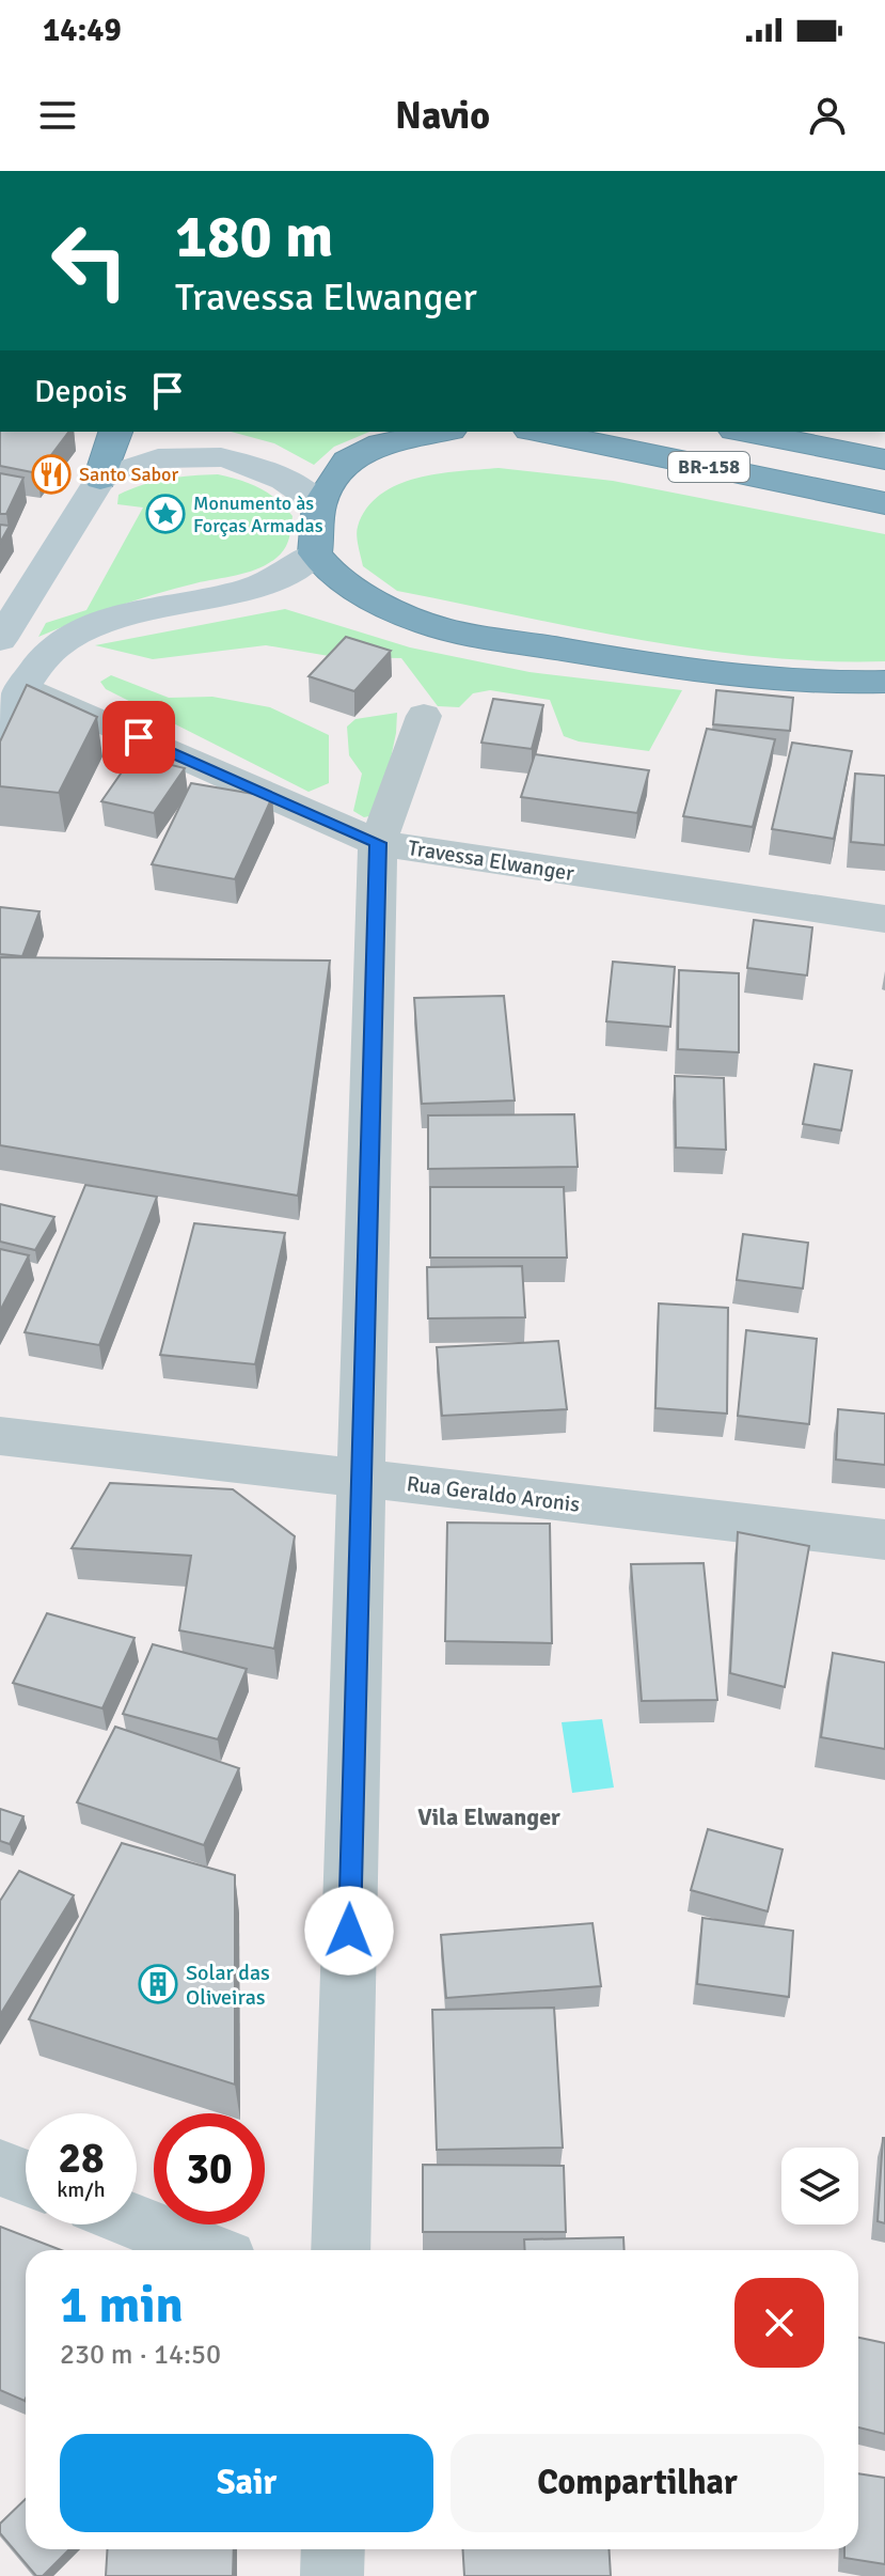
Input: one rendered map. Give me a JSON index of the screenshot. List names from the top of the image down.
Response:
{
  "streets": {
    "highway": ["BR-158"],
    "street": ["Travessa Elwanger", "Rua Geraldo Aronis"]
  },
  "districts": ["Vila Elwanger"],
  "places": {
    "restaurant": ["Santo Sabor"],
    "place": ["Monumento às Forças Armadas"],
    "building": ["Solar das Oliveiras"]
  },
  "page": {
    "status": "14:49",
    "header": "Navio",
    "turn": ["180 m", "Travessa Elwanger"],
    "then": "Depois",
    "speed": "28 km/h",
    "limit": "30",
    "heading": ["1 min", "230 m · 14:50"],
    "buttons": ["Sair", "Compartilhar"]
  }
}
